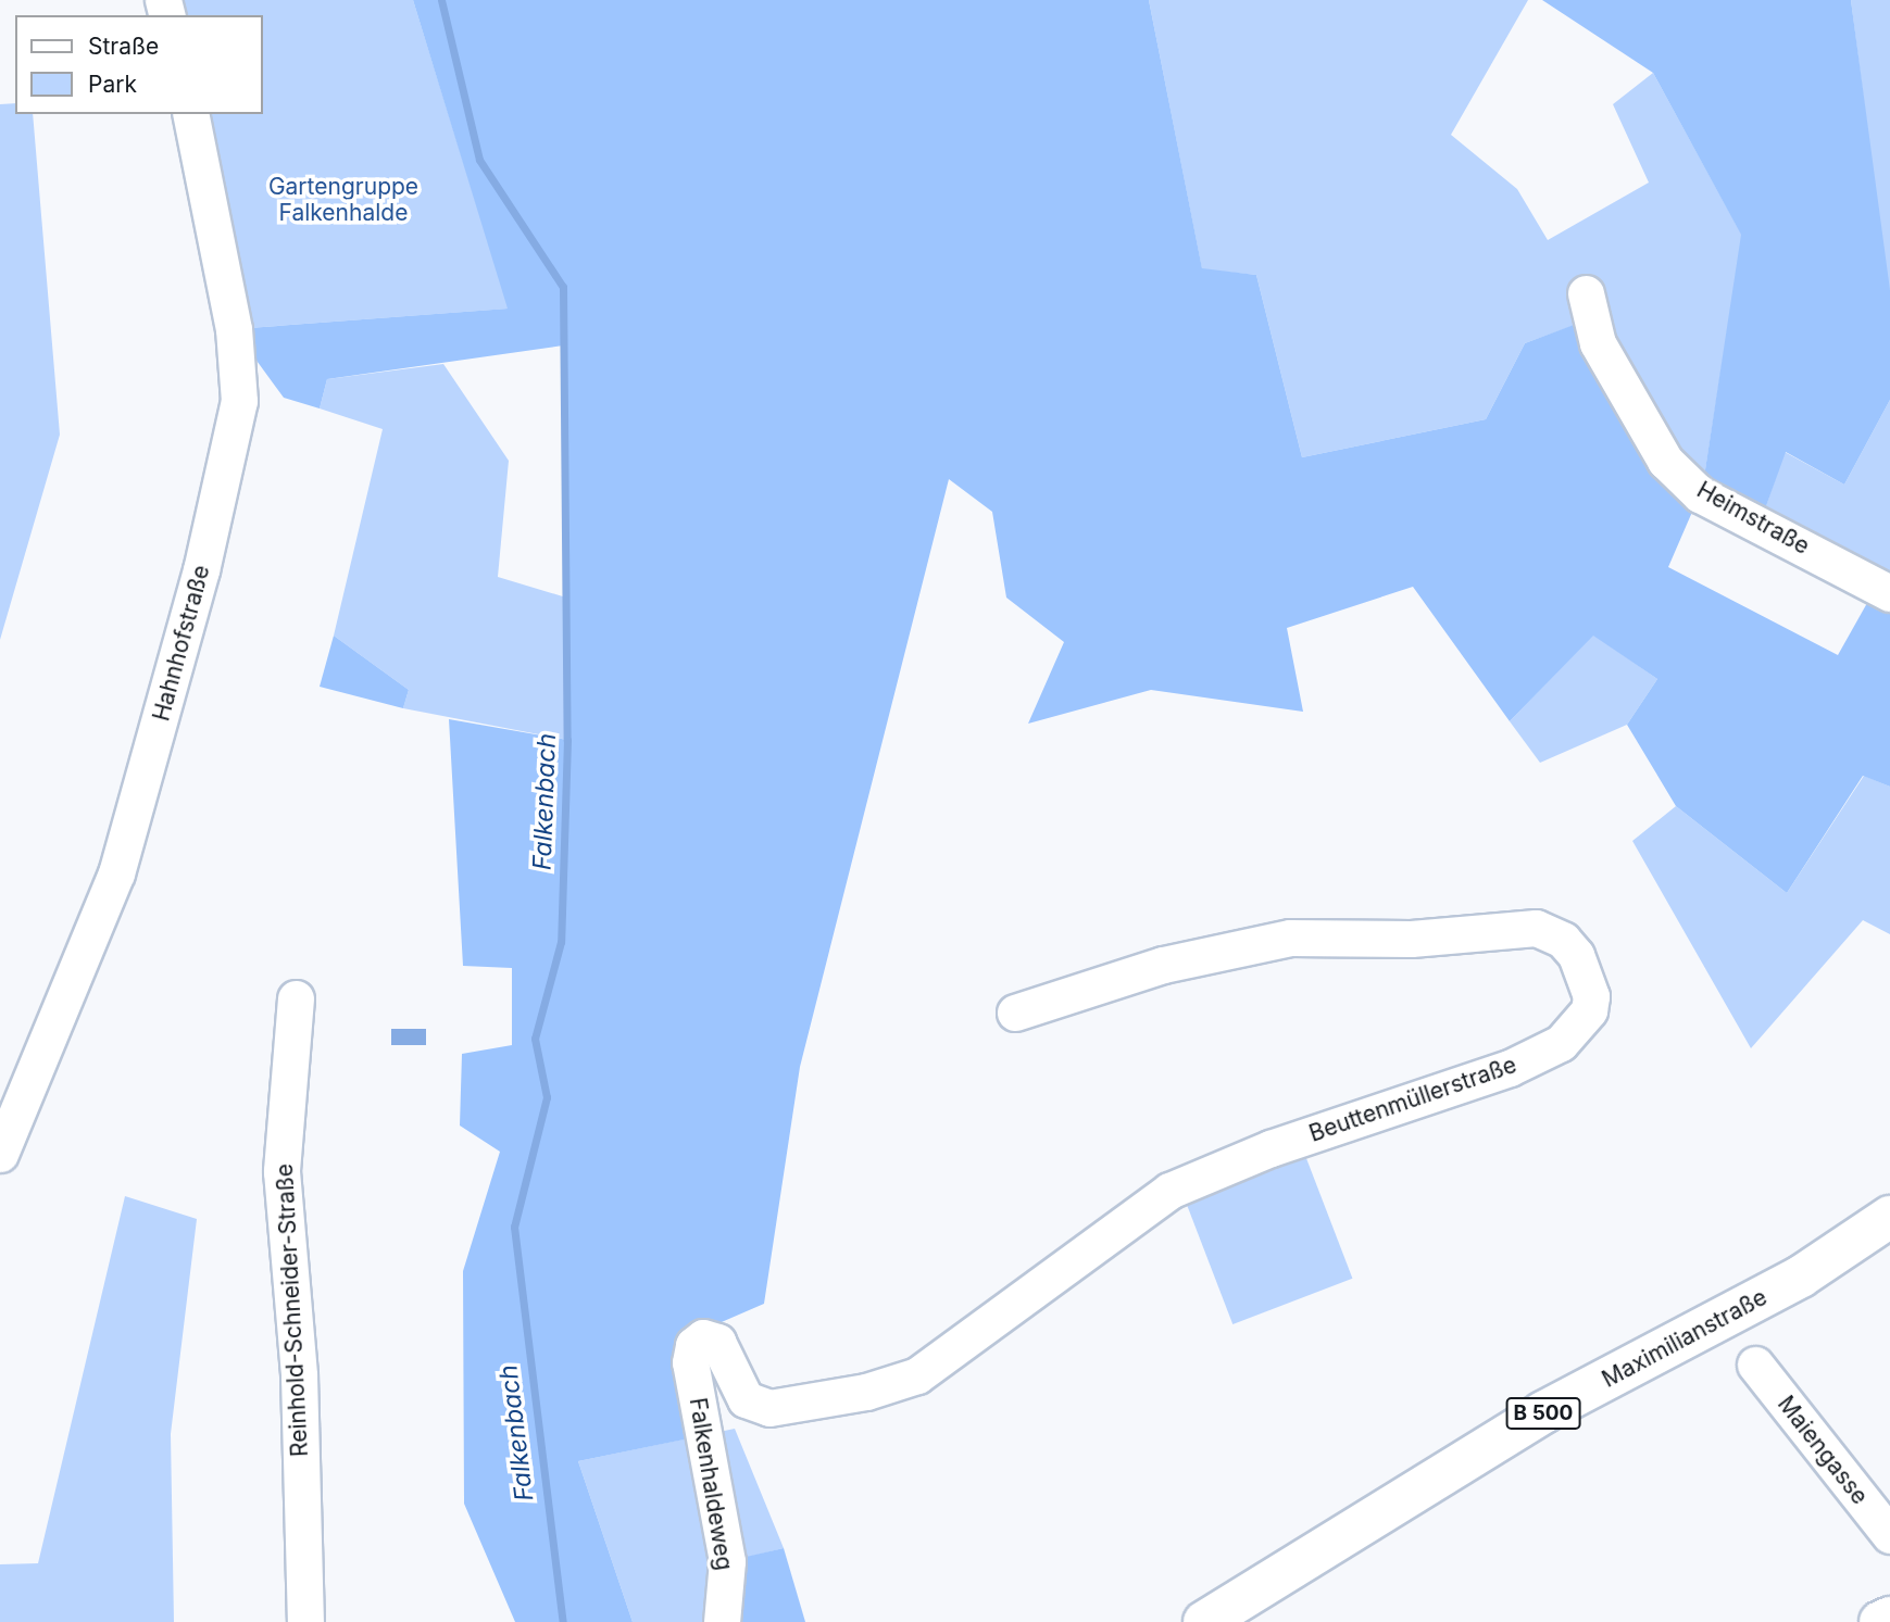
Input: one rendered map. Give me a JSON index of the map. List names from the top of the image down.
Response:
{
  "streets": {
    "main road": ["Maximilianstraße", "B 500"],
    "street": [
      "Heimstraße",
      "Hahnhofstraße",
      "Beuttenmüllerstraße",
      "Reinhold-Schneider-Straße",
      "Maiengasse",
      "Falkenhaldeweg"
    ]
  },
  "crossings": [
    ["Beuttenmüllerstraße", "Falkenhaldeweg"]
  ],
  "water": ["Falkenbach"],
  "parks": ["Gartengruppe Falkenhalde"],
  "legend": ["Straße", "Park"]
}
